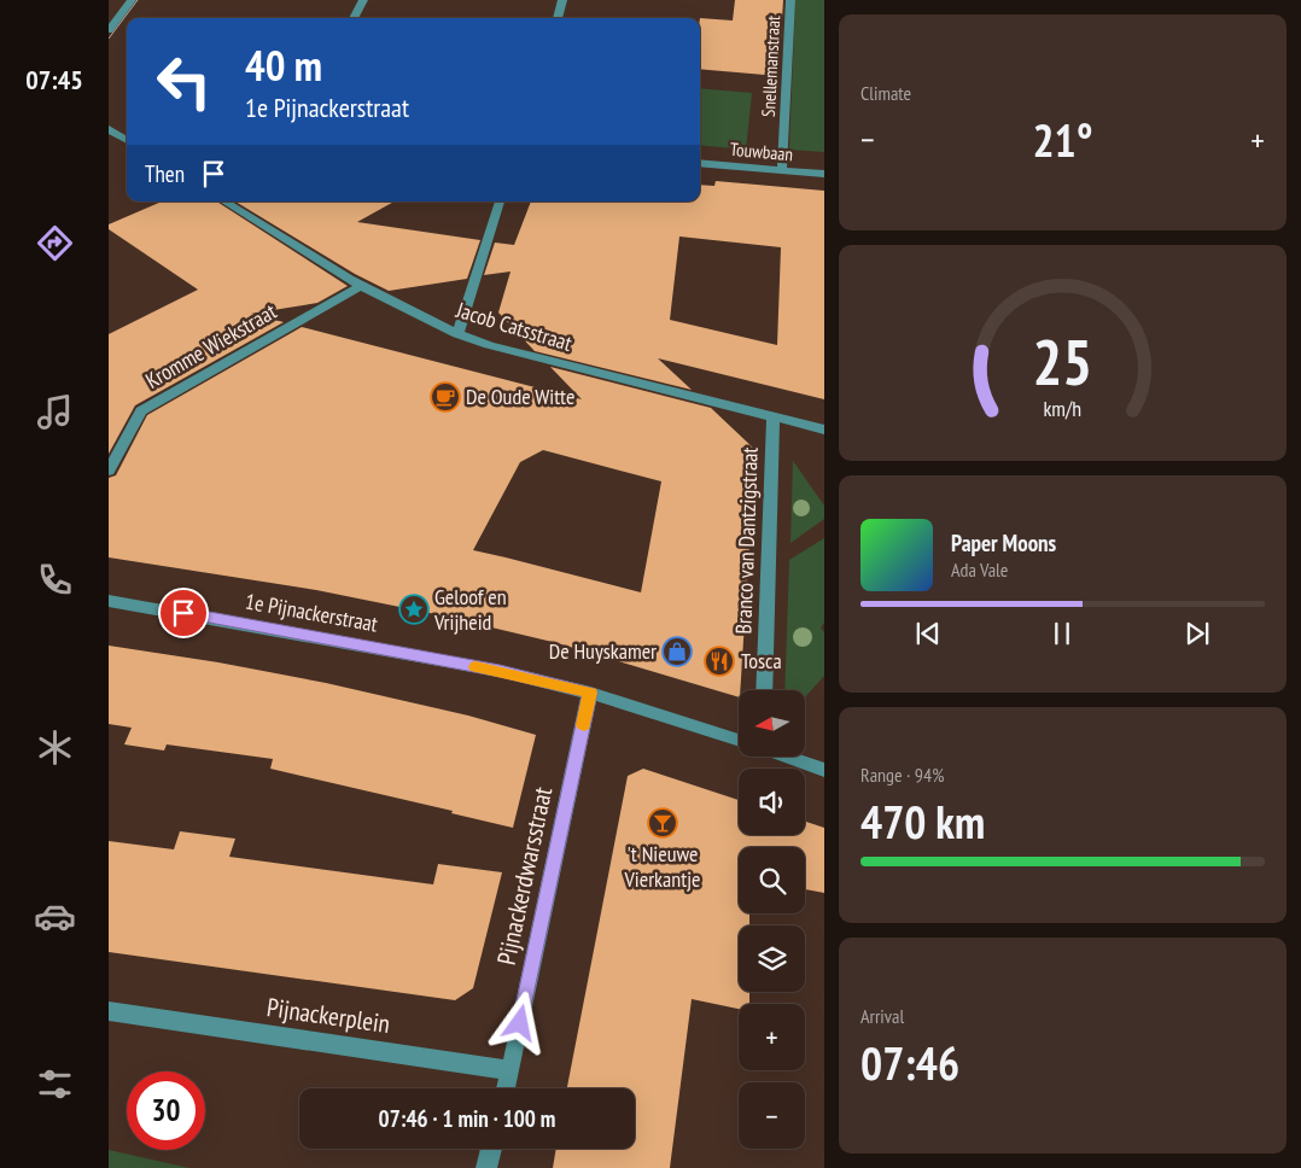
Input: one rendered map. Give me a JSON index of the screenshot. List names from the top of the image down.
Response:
{
  "streets": {
    "street": [
      "Snellemanstraat",
      "Touwbaan",
      "Jacob Catsstraat",
      "Kromme Wiekstraat",
      "Branco van Dantzigstraat",
      "1e Pijnackerstraat",
      "Pijnackerdwarsstraat",
      "Pijnackerplein"
    ]
  },
  "crossings": [
    ["Snellemanstraat", "Touwbaan"],
    ["Jacob Catsstraat", "Kromme Wiekstraat"],
    ["Jacob Catsstraat", "Branco van Dantzigstraat"],
    ["1e Pijnackerstraat", "Pijnackerdwarsstraat"],
    ["Pijnackerdwarsstraat", "Pijnackerplein"]
  ],
  "places": {
    "cafe": ["De Oude Witte"],
    "place": ["Geloof en Vrijheid"],
    "shop": ["De Huyskamer"],
    "restaurant": ["Tosca"],
    "bar": ["'t Nieuwe Vierkantje"]
  },
  "north": "left",
  "page": {
    "tabs": "07:45",
    "tile": [
      "Climate",
      ["Range · 94%", "470 km"],
      ["Arrival", "07:46"]
    ],
    "turn": ["40 m", "1e Pijnackerstraat"],
    "heat": ["−", "21°", "+"],
    "then": "Then",
    "song": ["Paper Moons", "Ada Vale"],
    "map_buttons": ["+", "−"],
    "limit": "30",
    "trip": "07:46 · 1 min · 100 m",
    "gauge": ["25", "km/h"]
  }
}
